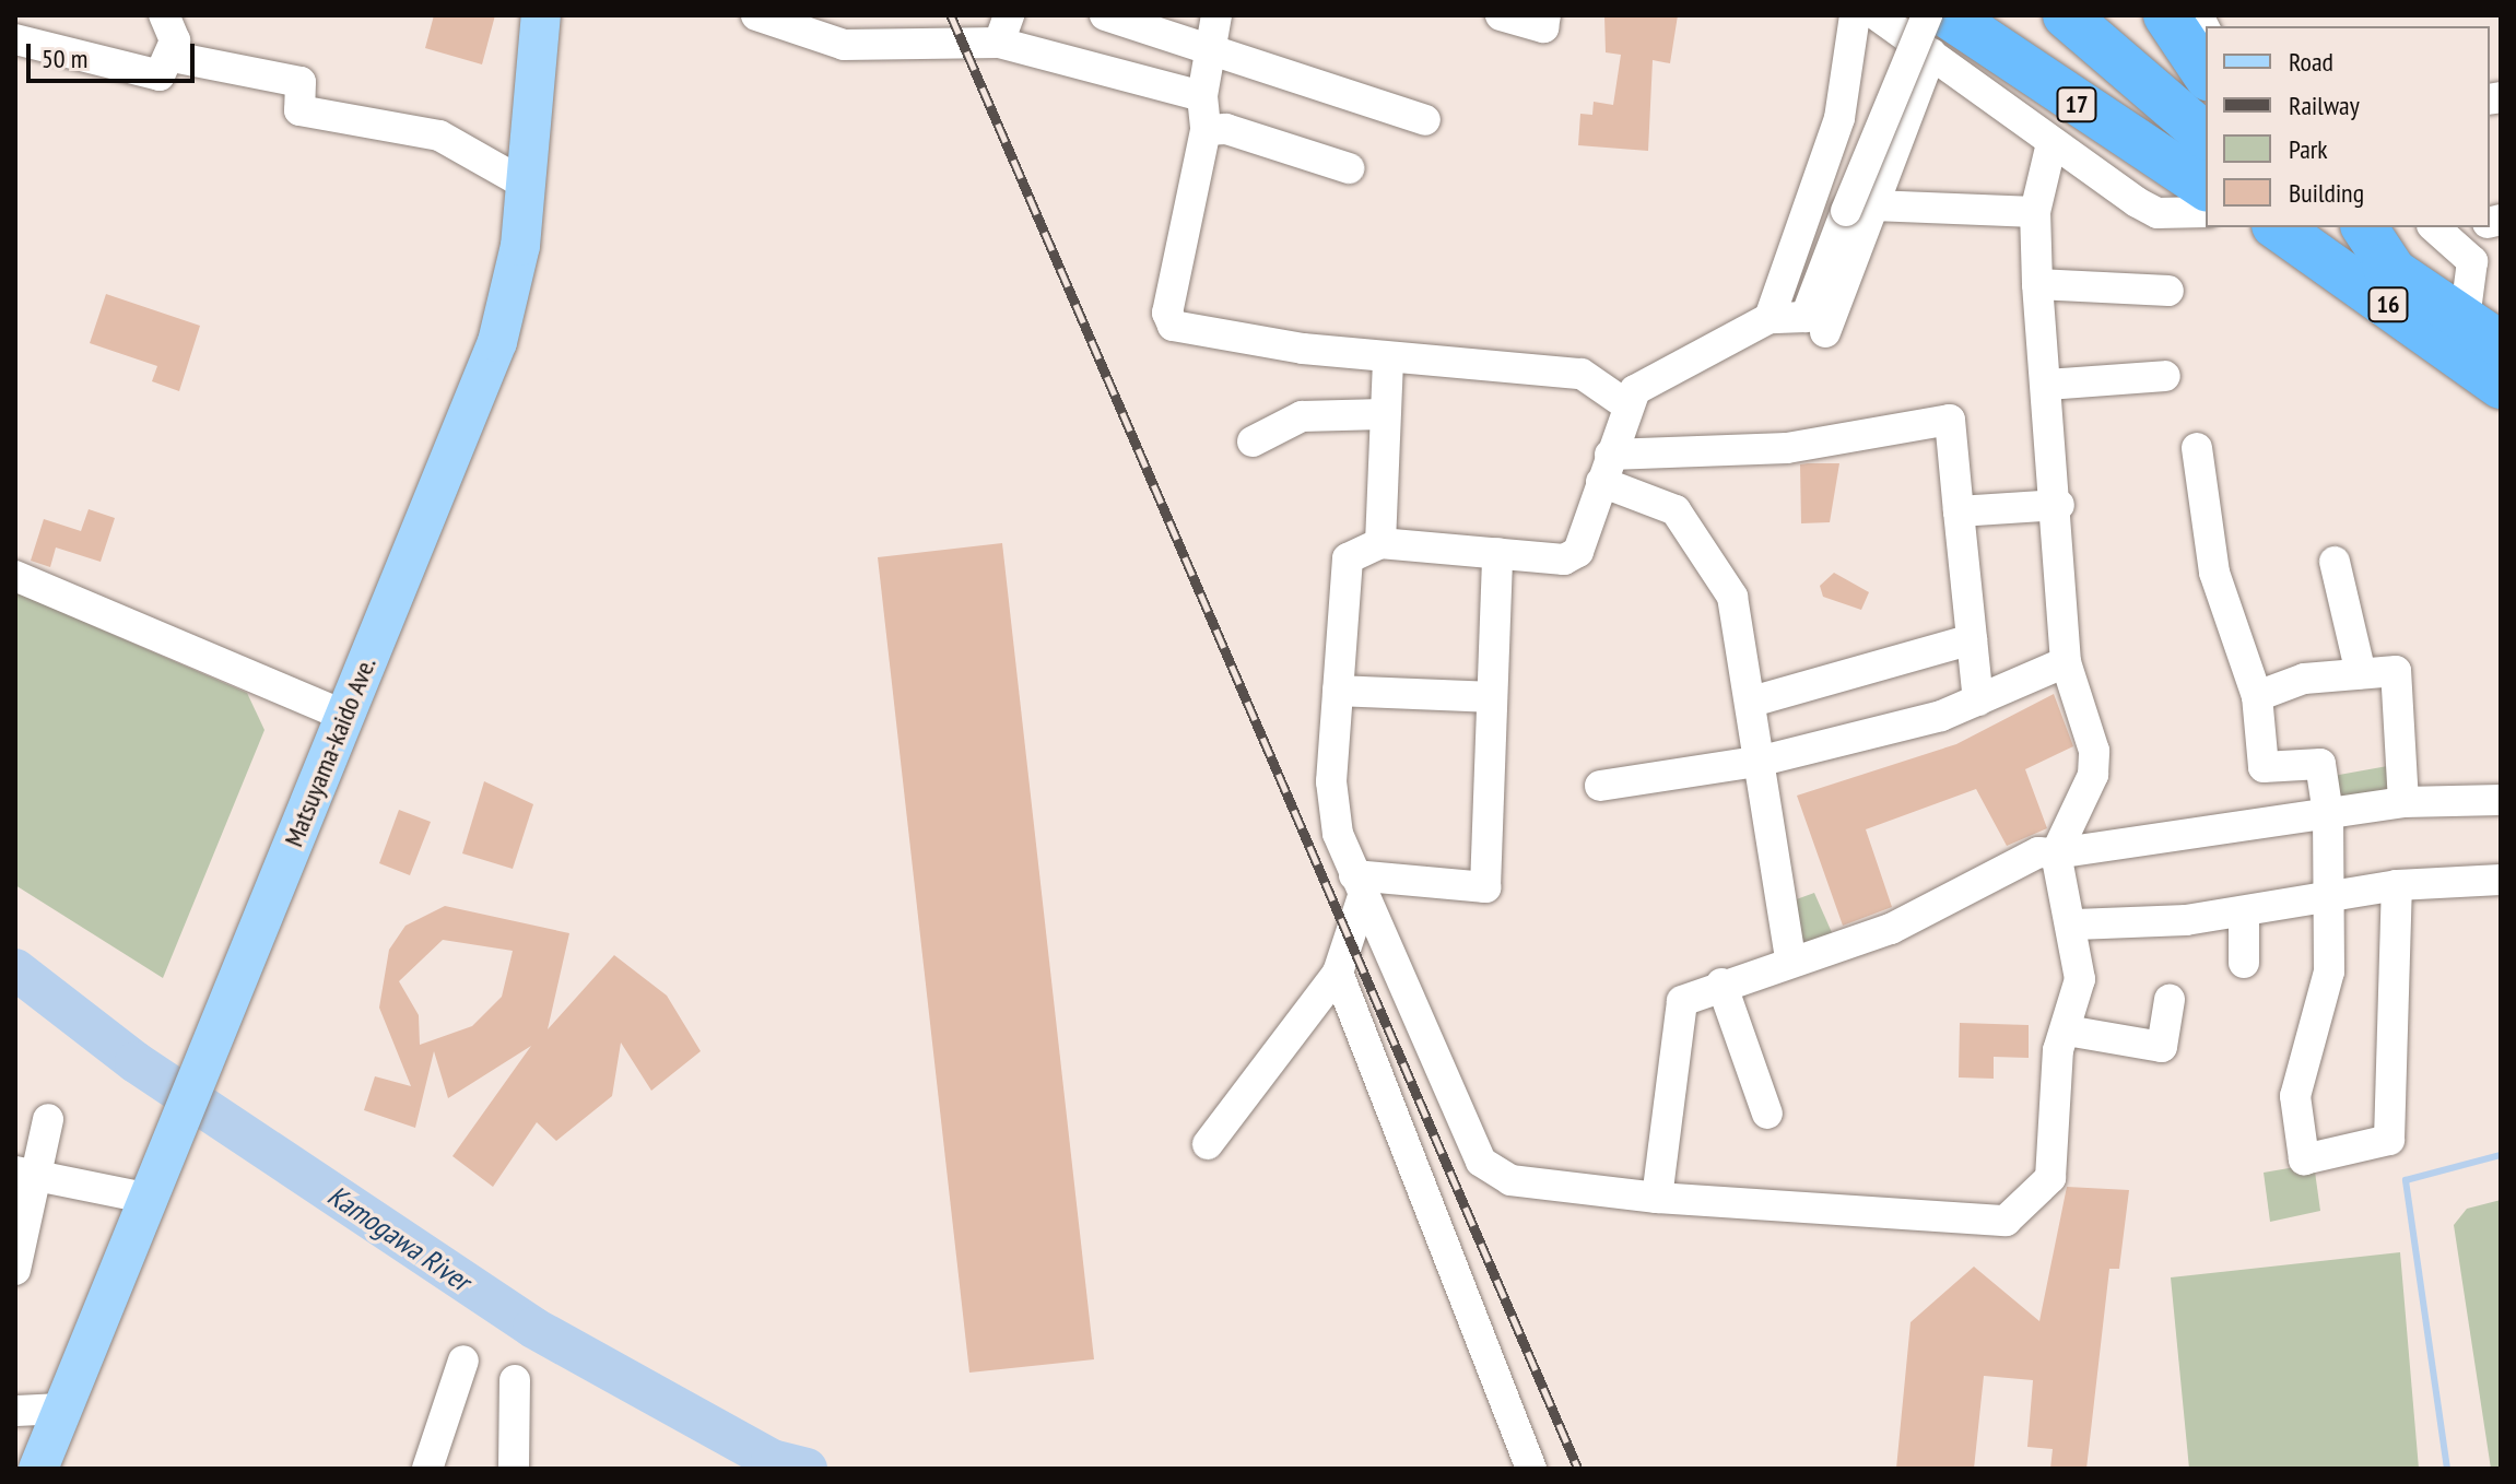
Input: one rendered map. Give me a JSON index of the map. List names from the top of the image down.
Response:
{
  "streets": {
    "highway": ["17", "16"],
    "main road": ["Matsuyama-kaido Ave."]
  },
  "water": ["Kamogawa River"],
  "legend": [
    "Road",
    "Railway",
    "Park",
    "Building"
  ],
  "scale_bar": "50 m"
}
